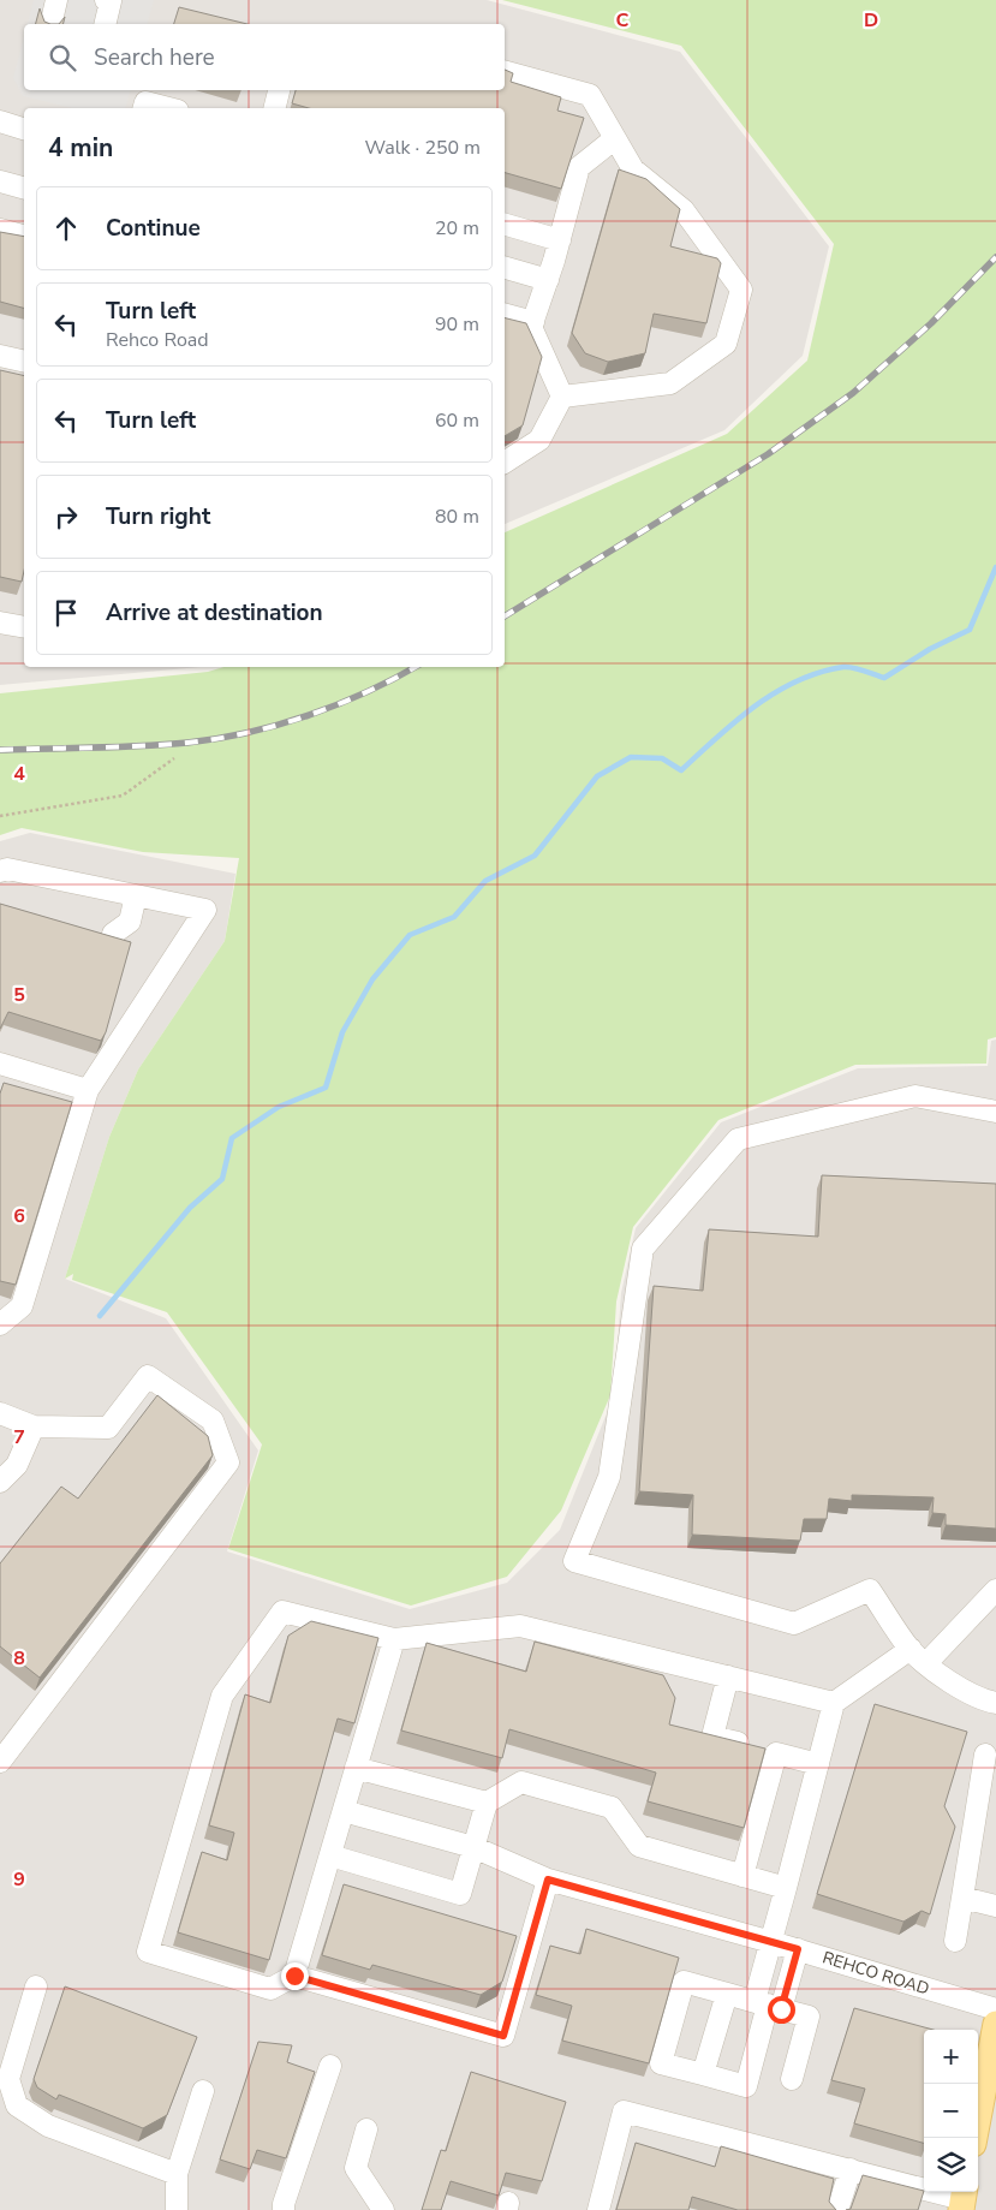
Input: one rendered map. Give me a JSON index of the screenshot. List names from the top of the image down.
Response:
{
  "streets": {
    "street": ["REHCO ROAD"]
  },
  "page": {
    "search": "Search here",
    "heading": ["4 min", "Walk · 250 m"],
    "list": [
      ["Continue", "20 m"],
      ["Turn left", "Rehco Road", "90 m"],
      ["Turn left", "60 m"],
      ["Turn right", "80 m"],
      "Arrive at destination"
    ],
    "map_buttons": ["+", "−"]
  },
  "grid": {
    "columns": ["C", "D"],
    "rows": [
      "4",
      "5",
      "6",
      "7",
      "8",
      "9"
    ]
  }
}
